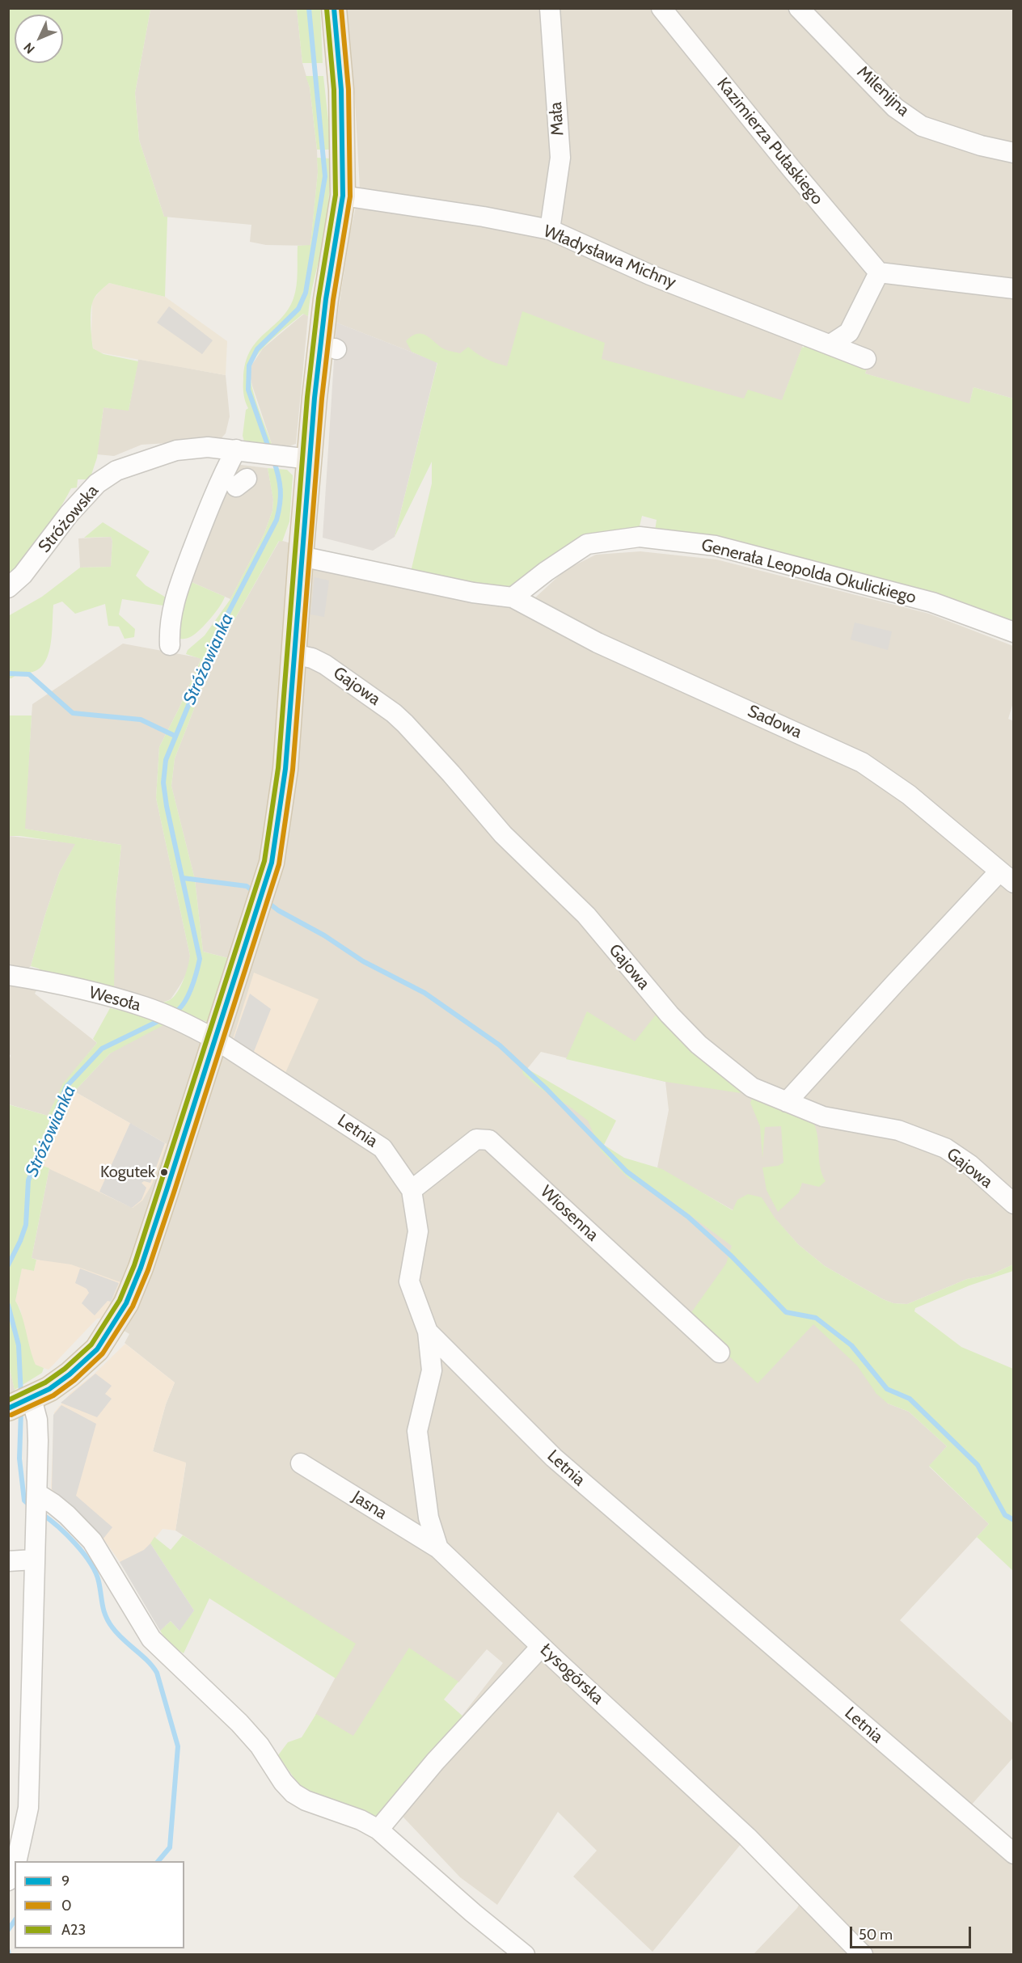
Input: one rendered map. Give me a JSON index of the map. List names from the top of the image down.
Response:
{
  "streets": {
    "street": [
      "Milenijna",
      "Mała",
      "Kazimierza Pułaskiego",
      "Władysława Michny",
      "Stróżowska",
      "Generała Leopolda Okulickiego",
      "Gajowa",
      "Sadowa",
      "Wesoła",
      "Letnia",
      "Wiosenna",
      "Jasna",
      "Łysogórska"
    ]
  },
  "crossings": [
    ["Mała", "Władysława Michny"],
    ["Generała Leopolda Okulickiego", "Sadowa"],
    ["Wesoła", "Letnia"],
    ["Letnia", "Wiosenna"],
    ["Letnia", "Łysogórska"],
    ["Jasna", "Łysogórska"]
  ],
  "water": ["Stróżowianka"],
  "places": ["Kogutek"],
  "lines": ["transit line 9", "transit line 0", "transit line A23"],
  "legend": ["9", "0", "A23"],
  "scale_bar": "50 m",
  "north": "bottom left"
}
